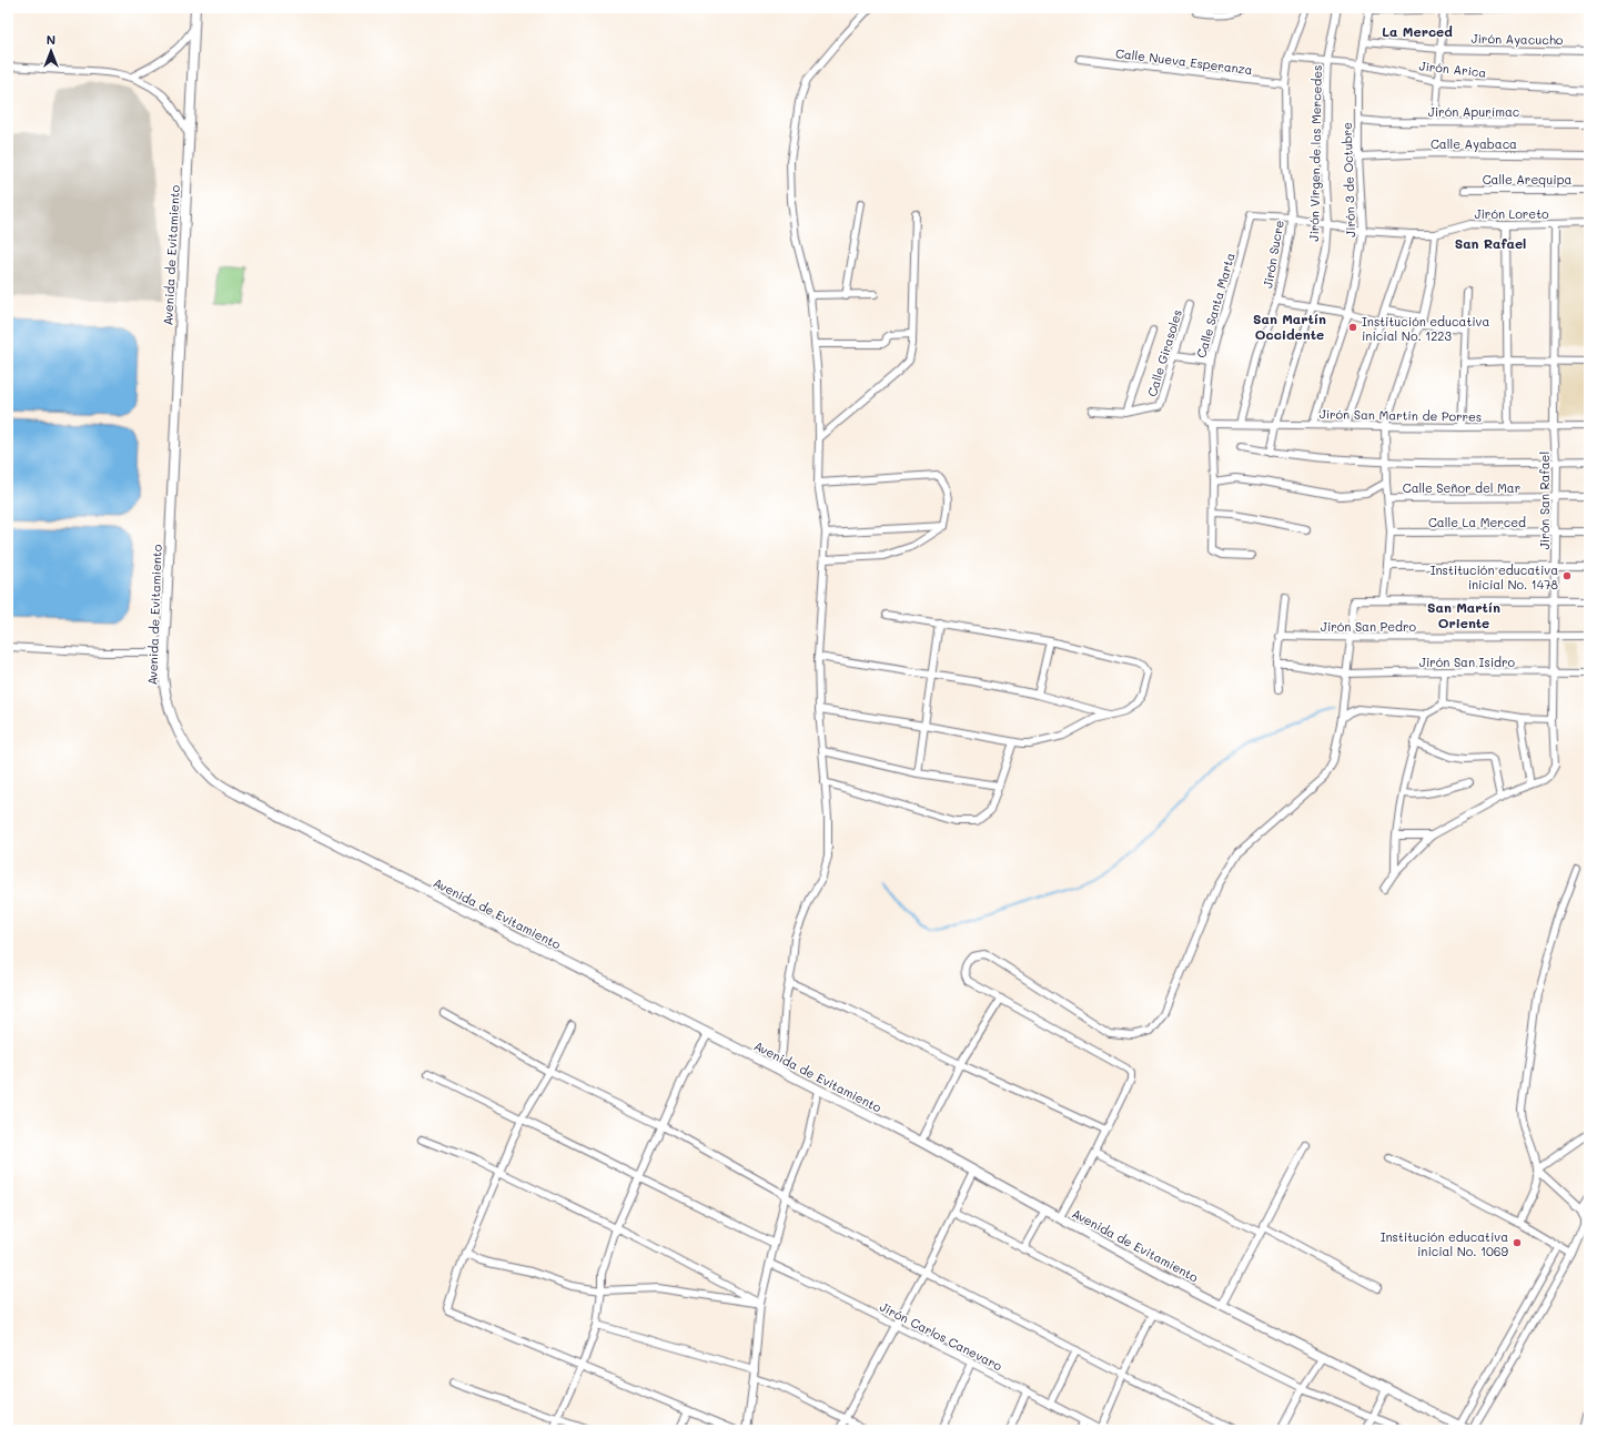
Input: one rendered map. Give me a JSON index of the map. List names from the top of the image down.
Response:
{
  "streets": {
    "street": [
      "Jirón Ayacucho",
      "Calle Nueva Esperanza",
      "Jirón Arica",
      "Jirón Apurímac",
      "Calle Ayabaca",
      "Jirón Virgen de las Mercedes",
      "Calle Arequipa",
      "Jirón 3 de Octubre",
      "Jirón Loreto",
      "Jirón Sucre",
      "Avenida de Evitamiento",
      "Calle Santa Marta",
      "Calle Girasoles",
      "Jirón San Martín de Porres",
      "Calle Señor del Mar",
      "Jirón San Rafael",
      "Calle La Merced",
      "Jirón San Pedro",
      "Jirón San Isidro",
      "Jirón Carlos Canevaro"
    ]
  },
  "crossings": [
    ["Jirón Ayacucho", "Jirón 3 de Octubre"],
    ["Calle Nueva Esperanza", "Jirón Sucre"],
    ["Jirón Arica", "Jirón Virgen de las Mercedes"],
    ["Jirón Arica", "Jirón 3 de Octubre"],
    ["Jirón Arica", "Jirón Sucre"],
    ["Jirón Apurímac", "Jirón 3 de Octubre"],
    ["Calle Ayabaca", "Jirón 3 de Octubre"],
    ["Jirón Virgen de las Mercedes", "Jirón Loreto"],
    ["Jirón Virgen de las Mercedes", "Jirón San Martín de Porres"],
    ["Jirón 3 de Octubre", "Jirón Loreto"],
    ["Jirón 3 de Octubre", "Jirón San Martín de Porres"],
    ["Jirón Loreto", "Jirón Sucre"],
    ["Jirón Loreto", "Calle Santa Marta"],
    ["Jirón Loreto", "Jirón San Rafael"],
    ["Jirón Sucre", "Jirón San Martín de Porres"],
    ["Calle Santa Marta", "Jirón San Martín de Porres"],
    ["Jirón San Martín de Porres", "Jirón San Rafael"],
    ["Calle Señor del Mar", "Jirón San Rafael"],
    ["Jirón San Rafael", "Calle La Merced"],
    ["Jirón San Rafael", "Jirón San Pedro"],
    ["Jirón San Rafael", "Jirón San Isidro"]
  ],
  "districts": [
    "La Merced",
    "San Rafael",
    "San Martín Occidente",
    "San Martín Oriente"
  ],
  "places": ["Institución educativa inicial No. 1223", "Institución educativa inicial No. 1478", "Institución educativa inicial No. 1069"],
  "north": "top"
}
